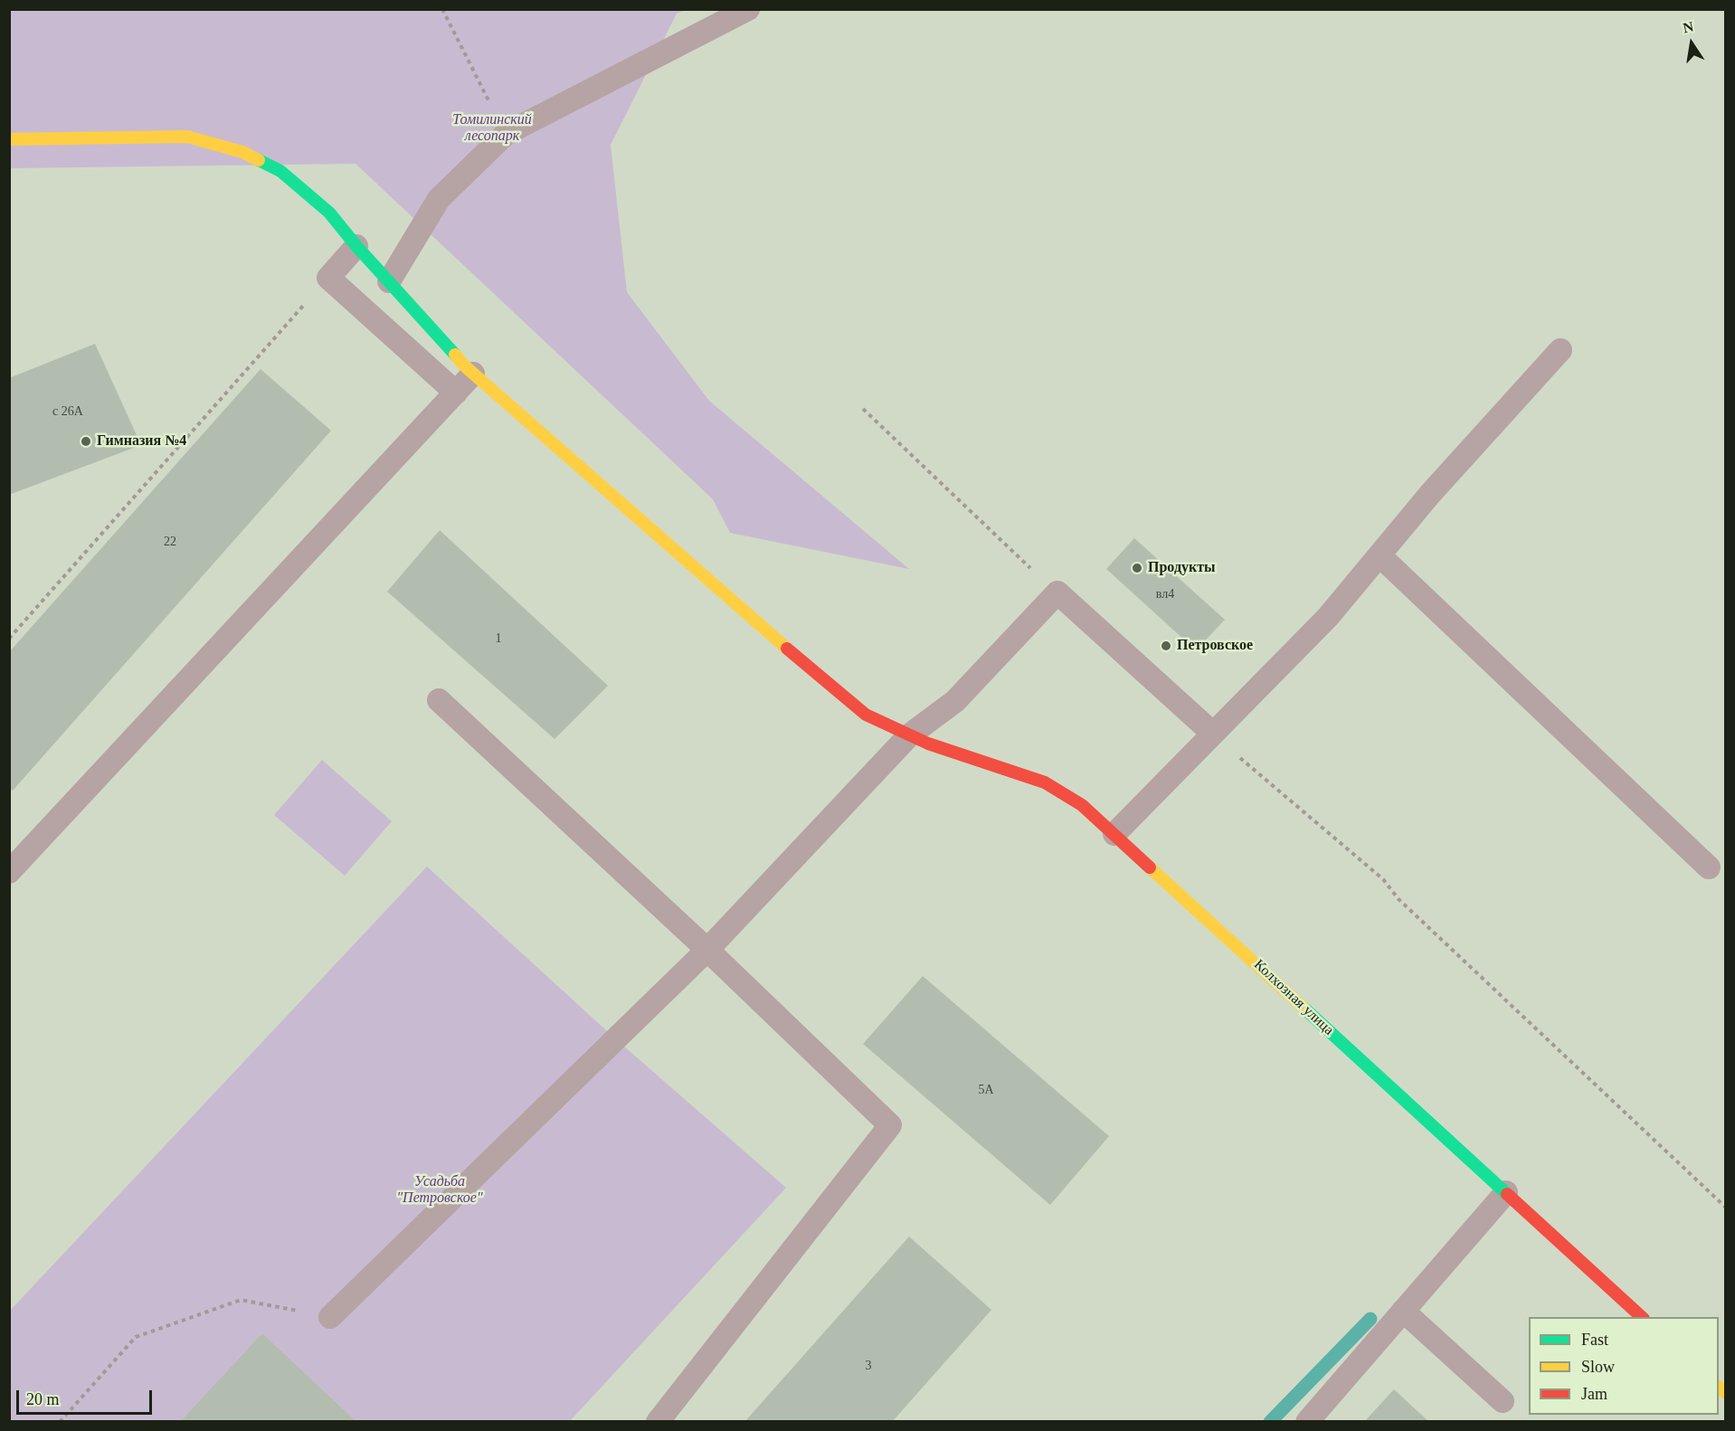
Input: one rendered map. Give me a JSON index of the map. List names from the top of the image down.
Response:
{
  "streets": {
    "street": ["Колхозная улица"]
  },
  "parks": ["Томилинский лесопарк", "Усадьба \"Петровское\""],
  "places": ["Гимназия №4", "Продукты", "Петровское"],
  "house_numbers": [
    "с 26А",
    "22",
    "вл4",
    "1",
    "5А",
    "3"
  ],
  "legend": ["Fast", "Slow", "Jam"],
  "scale_bar": "20 m",
  "north": "top"
}
